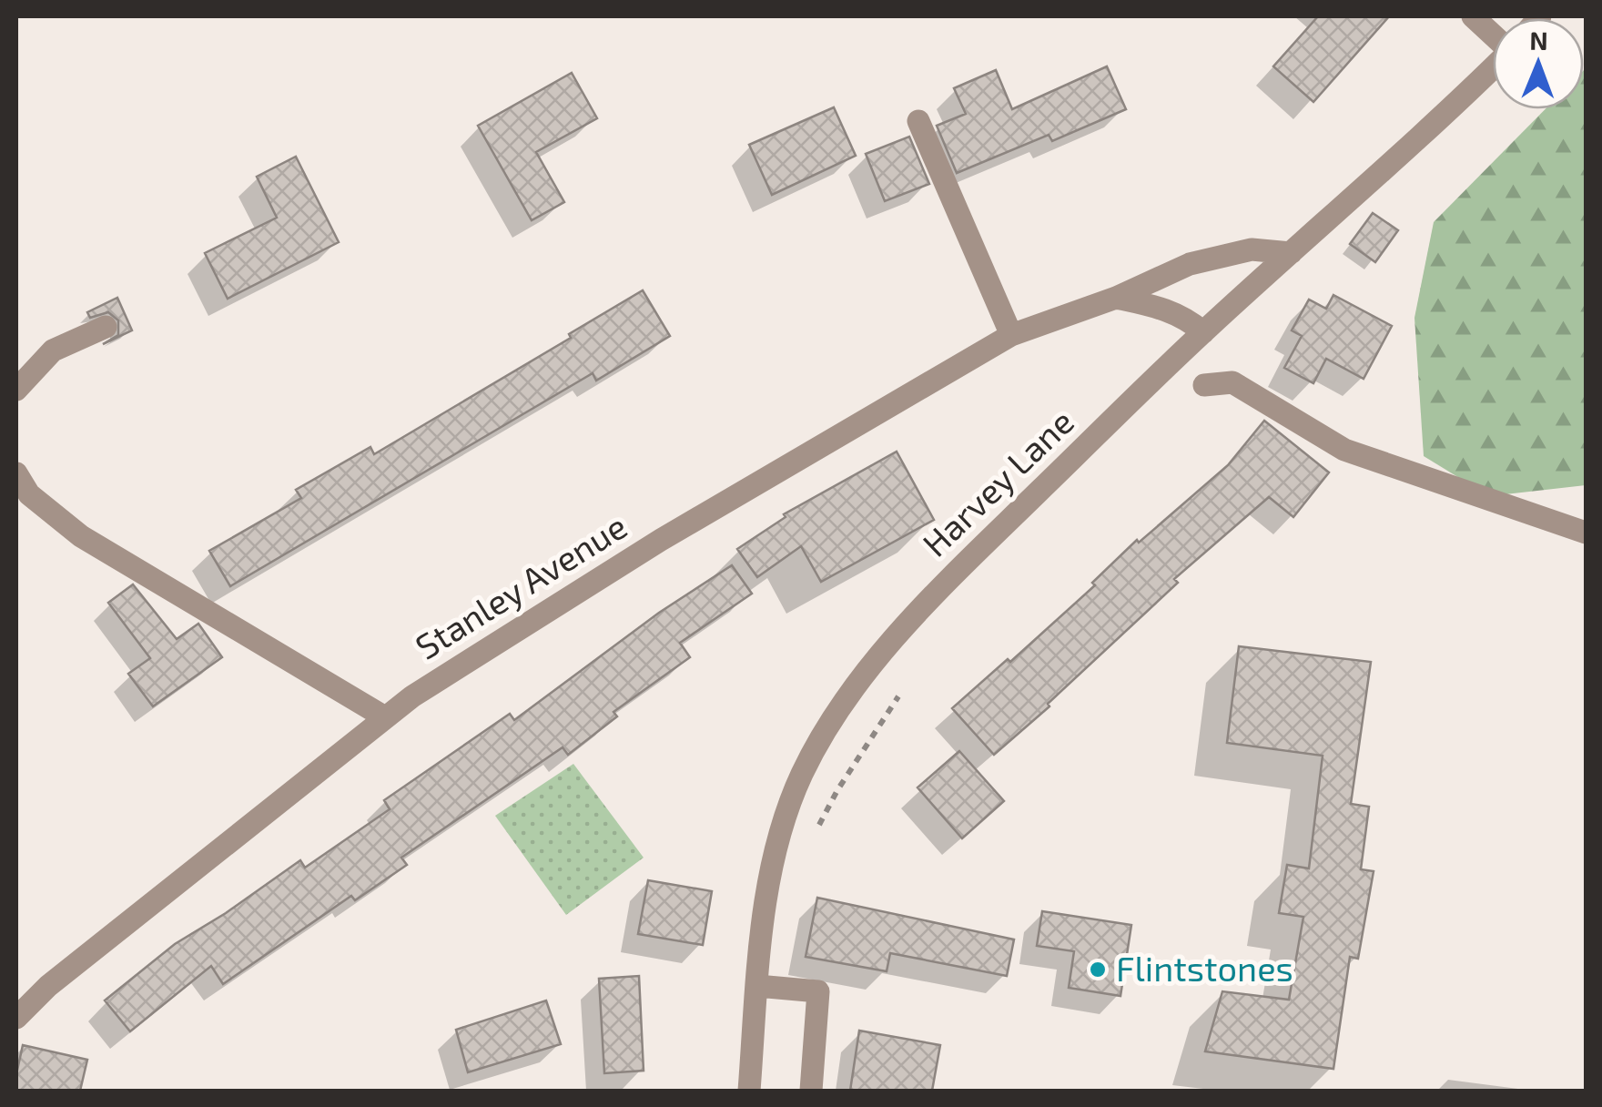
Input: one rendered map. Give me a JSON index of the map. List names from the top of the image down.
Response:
{
  "streets": {
    "street": ["Harvey Lane", "Stanley Avenue"]
  },
  "crossings": [
    ["Harvey Lane", "Stanley Avenue"]
  ],
  "places": ["Flintstones"],
  "north": "top"
}
